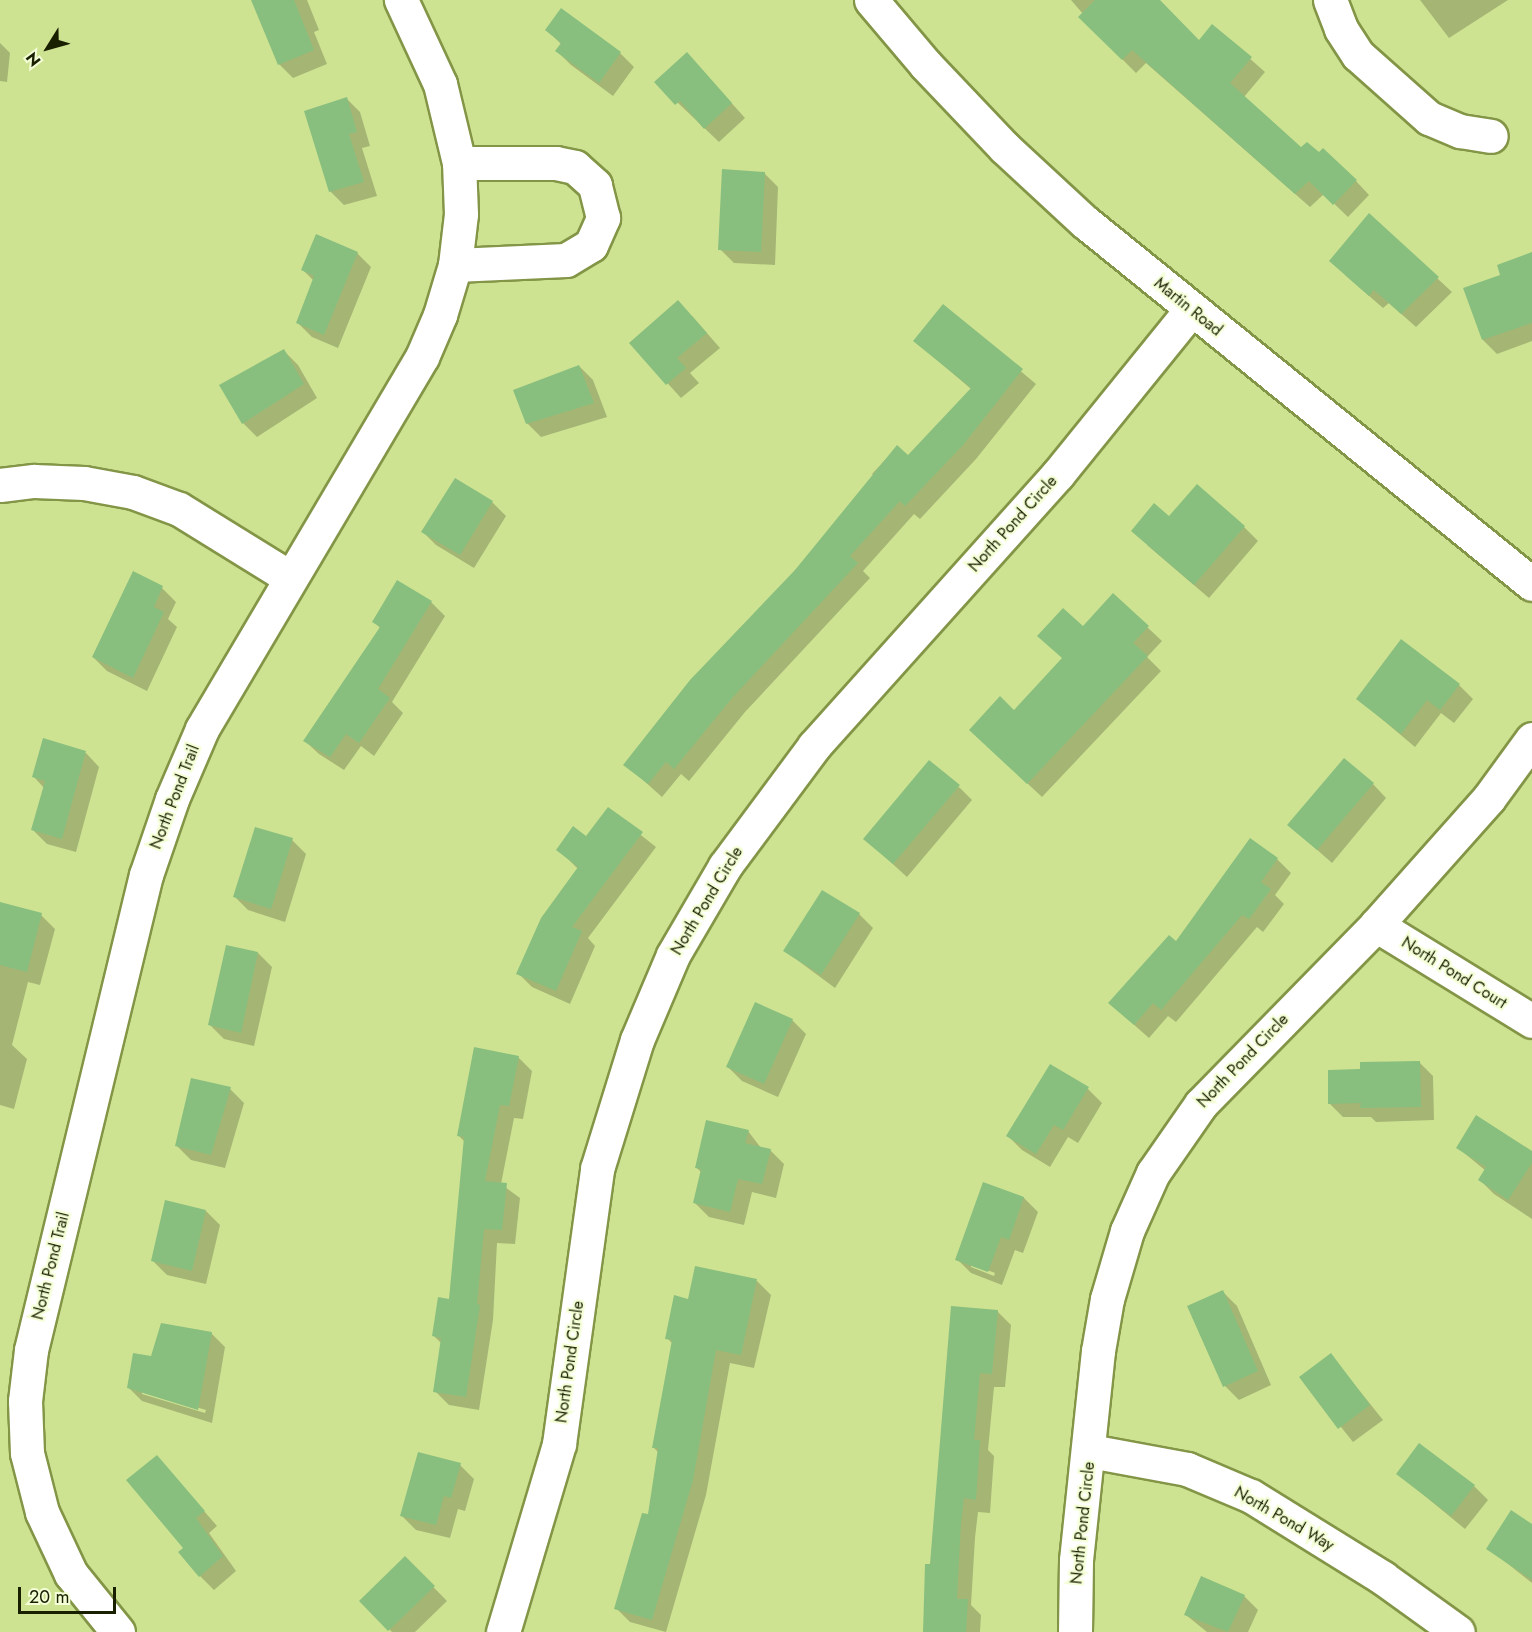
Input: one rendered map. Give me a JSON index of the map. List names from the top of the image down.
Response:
{
  "streets": {
    "street": [
      "Martin Road",
      "North Pond Circle",
      "North Pond Trail",
      "North Pond Court",
      "North Pond Way"
    ]
  },
  "crossings": [
    ["Martin Road", "North Pond Circle"],
    ["North Pond Circle", "North Pond Court"],
    ["North Pond Circle", "North Pond Way"]
  ],
  "scale_bar": "20 m",
  "north": "bottom left"
}
